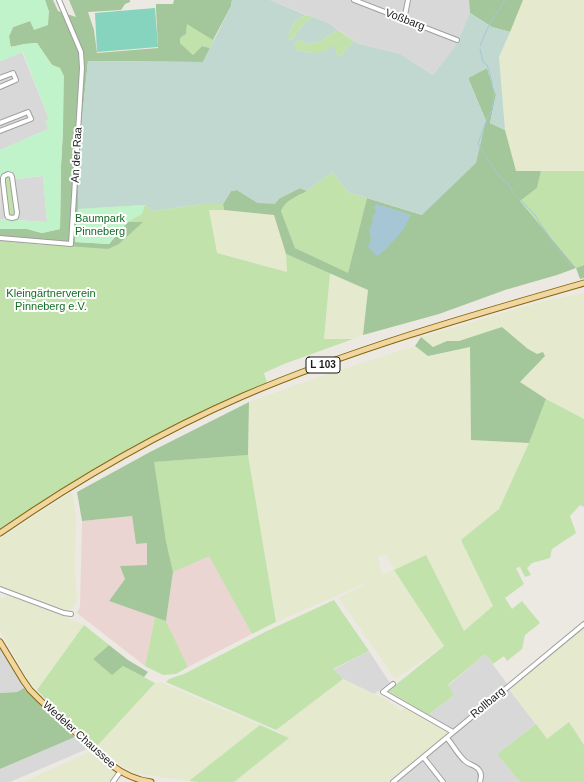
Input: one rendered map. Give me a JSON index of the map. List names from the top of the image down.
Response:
{
  "streets": {
    "main road": ["L 103", "Wedeler Chaussee"],
    "street": ["Voßbarg", "An der Raa", "Rollbarg"]
  },
  "parks": ["Baumpark Pinneberg", "Kleingärtnerverein Pinneberg e.V."]
}
